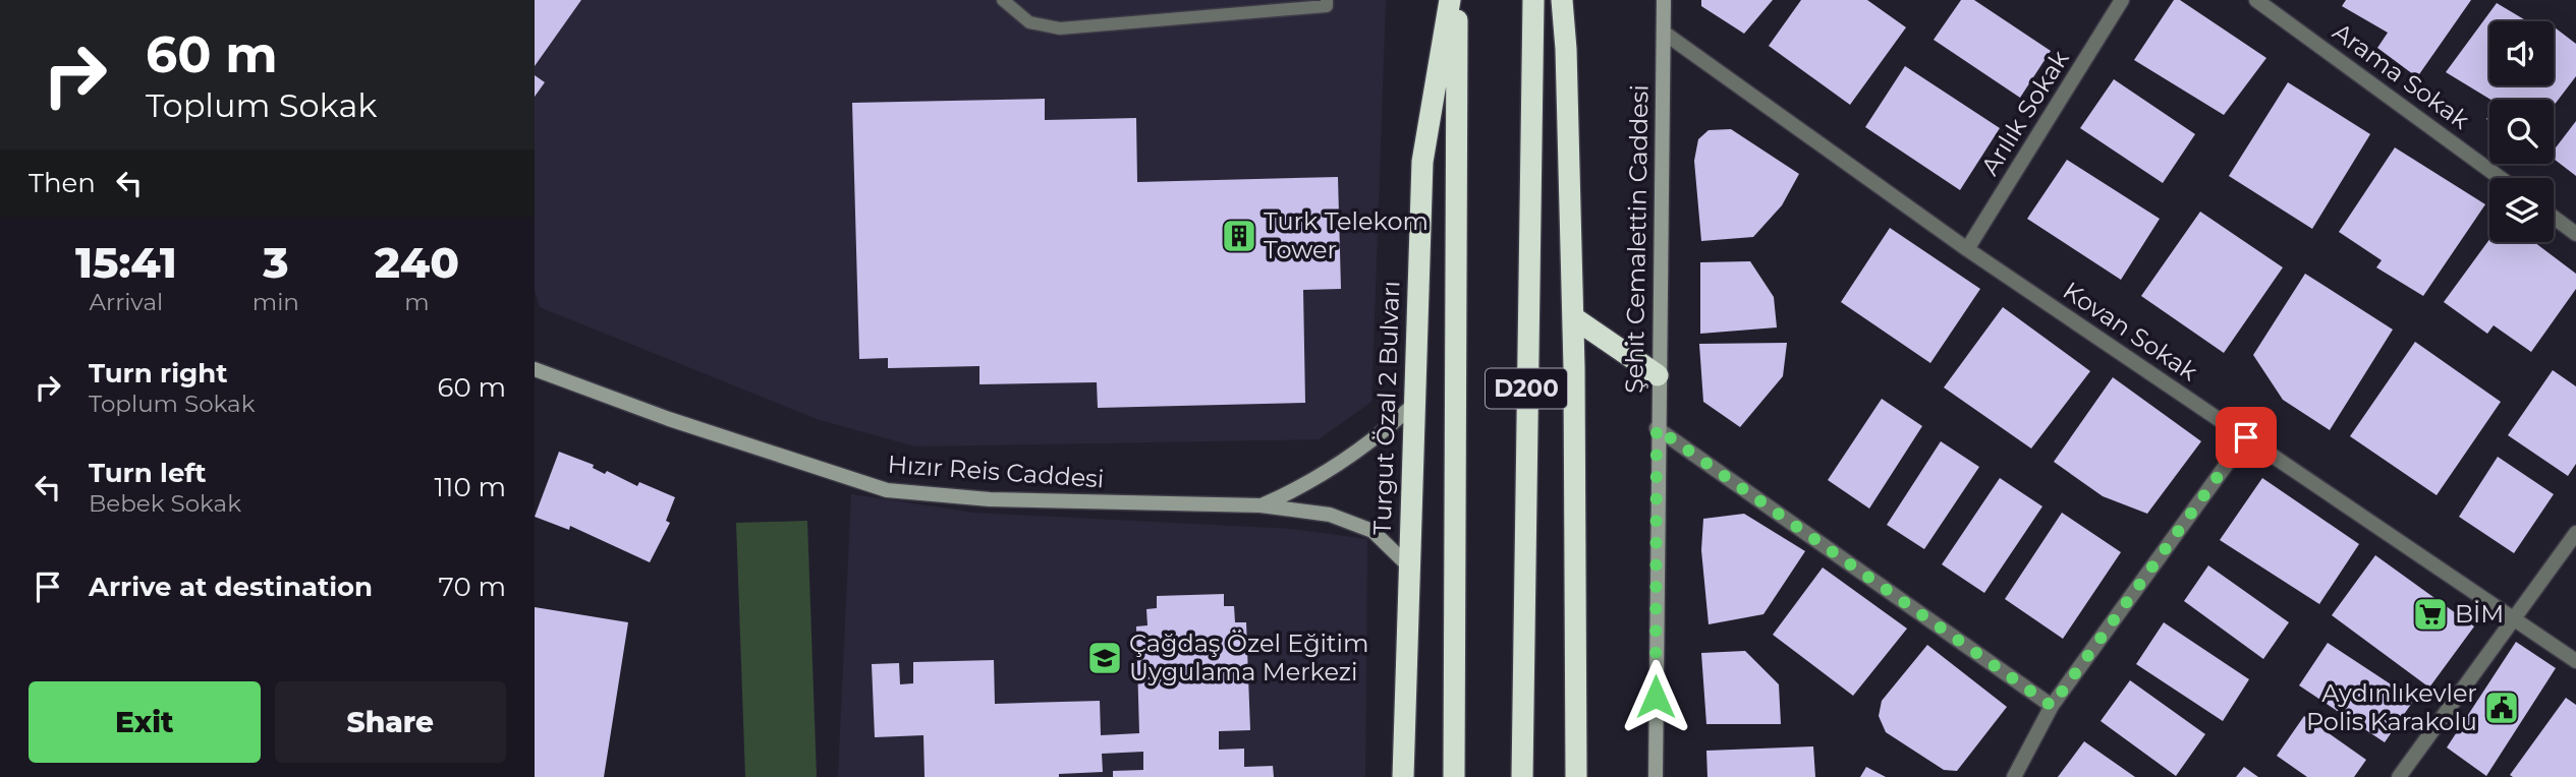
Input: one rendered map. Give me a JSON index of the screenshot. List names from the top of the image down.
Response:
{
  "streets": {
    "highway": ["D200", "Turgut Özal 2 Bulvarı"],
    "street": [
      "Arama Sokak",
      "Arılık Sokak",
      "Şehit Cemalettin Caddesi",
      "Kovan Sokak",
      "Hızır Reis Caddesi"
    ]
  },
  "crossings": [
    ["Arılık Sokak", "Kovan Sokak"],
    ["Şehit Cemalettin Caddesi", "Kovan Sokak"],
    ["Turgut Özal 2 Bulvarı", "Hızır Reis Caddesi"]
  ],
  "places": {
    "building": ["Turk Telekom Tower"],
    "supermarket": ["BİM"],
    "school or university": ["Çağdaş Özel Eğitim Uygulama Merkezi"],
    "public building": ["Aydınlıkevler Polis Karakolu"]
  },
  "page": {
    "turn": ["60 m", "Toplum Sokak"],
    "then": "Then",
    "eta": [
      "15:41",
      "Arrival",
      "3",
      "min",
      "240",
      "m"
    ],
    "list": [
      {
        "name": "Turn right",
        "note": "Toplum Sokak",
        "value": "60 m"
      },
      {
        "name": "Turn left",
        "note": "Bebek Sokak",
        "value": "110 m"
      },
      {
        "name": "Arrive at destination",
        "value": "70 m"
      }
    ],
    "buttons": ["Exit", "Share"]
  }
}
